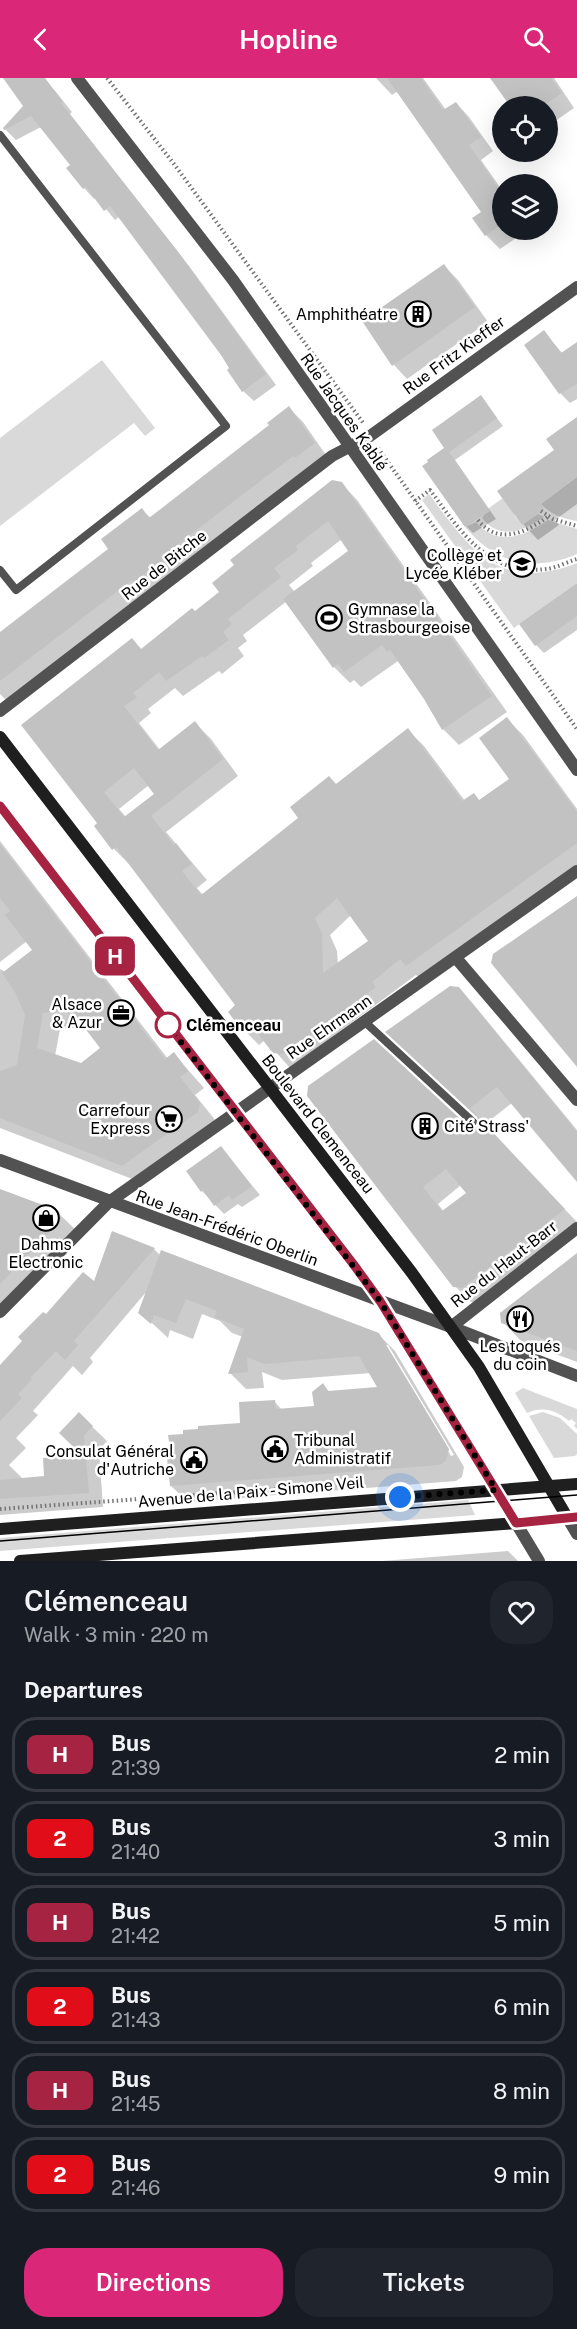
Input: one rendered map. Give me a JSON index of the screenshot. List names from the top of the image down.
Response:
{
  "streets": {
    "street": [
      "Rue Fritz Kieffer",
      "Rue Jacques Kablé",
      "Rue de Bitche",
      "Rue Ehrmann",
      "Boulevard Clemenceau",
      "Rue Jean-Frédéric Oberlin",
      "Rue du Haut-Barr",
      "Avenue de la Paix - Simone Veil"
    ]
  },
  "crossings": [
    ["Rue Fritz Kieffer", "Rue Jacques Kablé"],
    ["Rue Fritz Kieffer", "Rue de Bitche"],
    ["Rue Jacques Kablé", "Rue de Bitche"],
    ["Rue Ehrmann", "Boulevard Clemenceau"],
    ["Rue Ehrmann", "Rue Jean-Frédéric Oberlin"],
    ["Boulevard Clemenceau", "Rue Jean-Frédéric Oberlin"],
    ["Boulevard Clemenceau", "Rue du Haut-Barr"],
    ["Boulevard Clemenceau", "Avenue de la Paix - Simone Veil"],
    ["Rue Jean-Frédéric Oberlin", "Rue du Haut-Barr"]
  ],
  "places": {
    "building": ["Amphithéatre", "Cité Strass'"],
    "school or university": ["Collège et Lycée Kléber"],
    "sports": ["Gymnase la Strasbourgeoise"],
    "office": ["Alsace & Azur"],
    "other": ["Clémenceau"],
    "supermarket": ["Carrefour Express"],
    "shop": ["Dahms Electronic"],
    "restaurant": ["Les toqués du coin"],
    "public building": ["Tribunal Administratif", "Consulat Général d'Autriche"]
  },
  "lines": ["bus line H"],
  "page": {
    "header": "Hopline",
    "on_map": "H",
    "heading": [
      ["Clémenceau", "Walk · 3 min · 220 m"],
      "Departures"
    ],
    "list": [
      {
        "mark": "H",
        "name": "Bus",
        "note": "21:39",
        "value": "2 min"
      },
      {
        "mark": "2",
        "name": "Bus",
        "note": "21:40",
        "value": "3 min"
      },
      {
        "mark": "H",
        "name": "Bus",
        "note": "21:42",
        "value": "5 min"
      },
      {
        "mark": "2",
        "name": "Bus",
        "note": "21:43",
        "value": "6 min"
      },
      {
        "mark": "H",
        "name": "Bus",
        "note": "21:45",
        "value": "8 min"
      },
      {
        "mark": "2",
        "name": "Bus",
        "note": "21:46",
        "value": "9 min"
      }
    ],
    "buttons": ["Directions", "Tickets"]
  }
}
